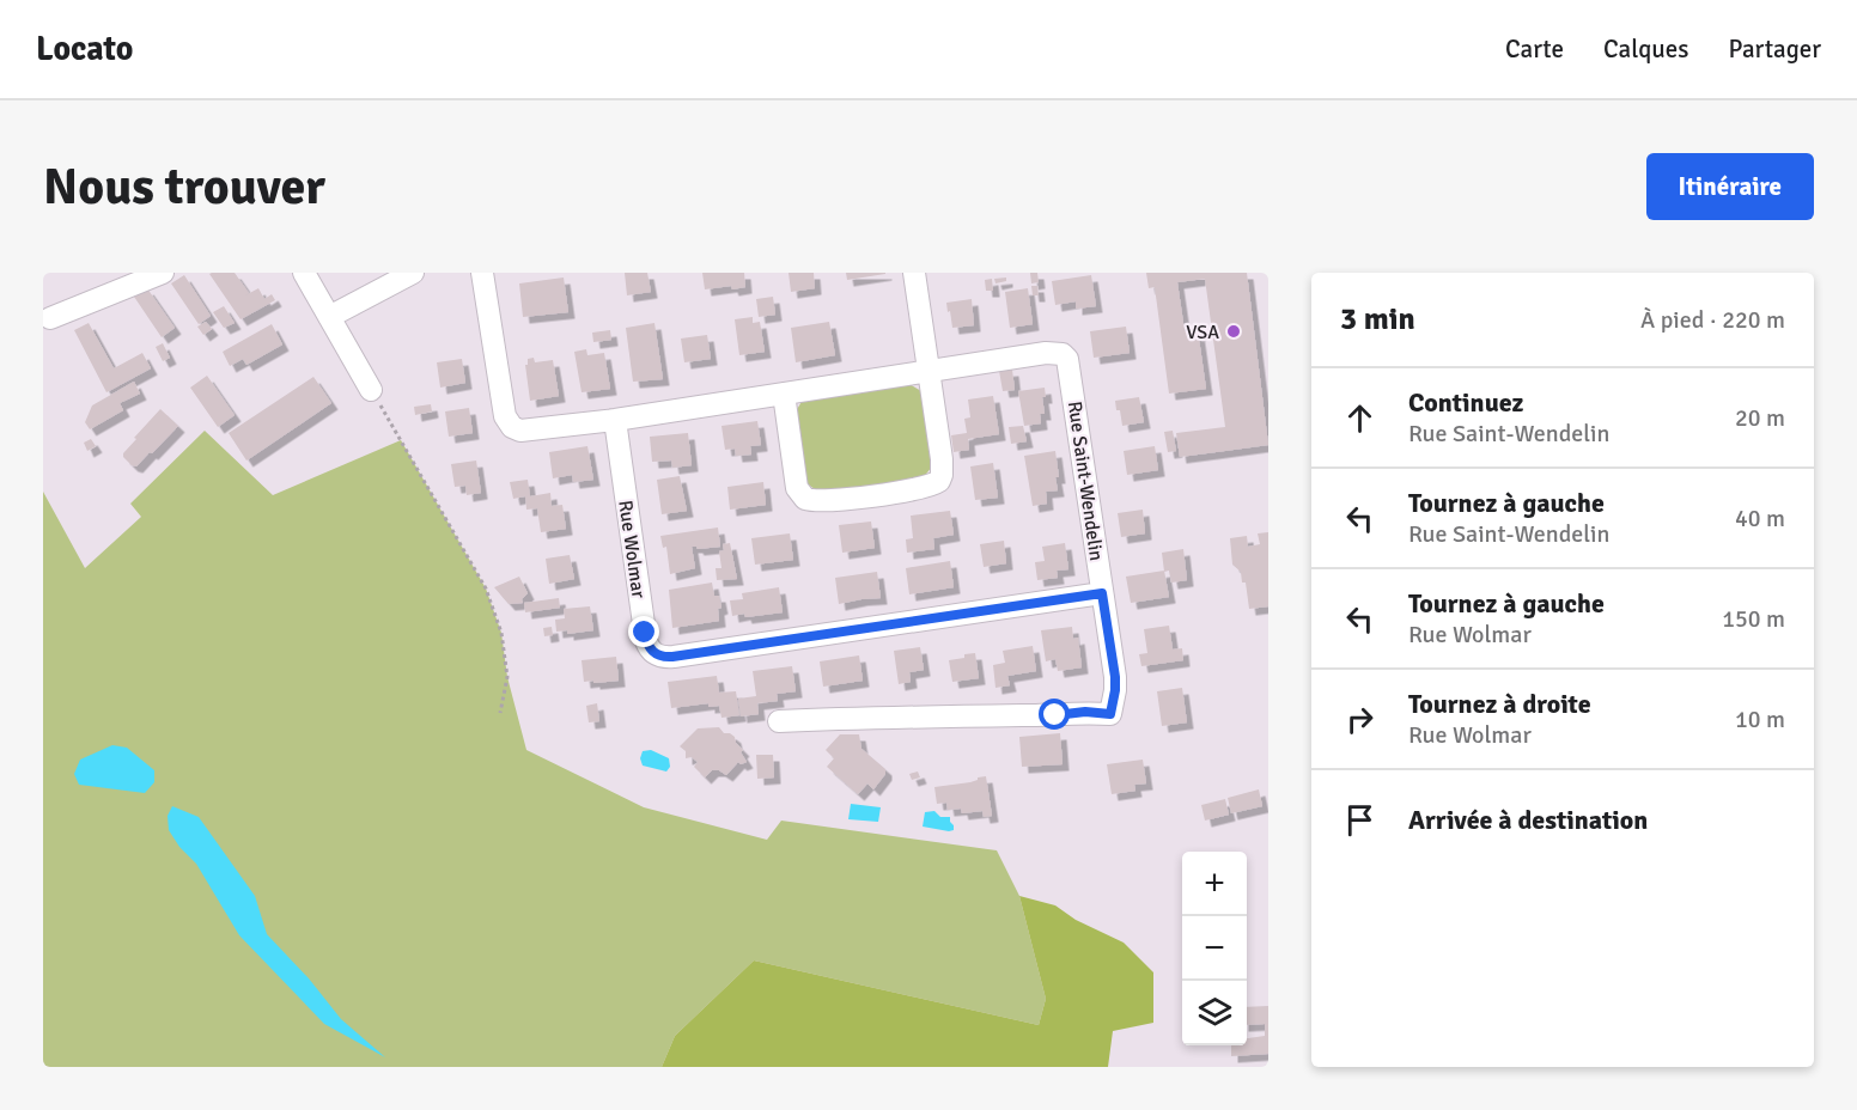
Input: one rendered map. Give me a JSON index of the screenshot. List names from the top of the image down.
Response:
{
  "streets": {
    "street": ["Rue Saint-Wendelin", "Rue Wolmar"]
  },
  "crossings": [
    ["Rue Saint-Wendelin", "Rue Wolmar"]
  ],
  "places": ["VSA"],
  "page": {
    "header": "Locato",
    "nav": ["Carte", "Calques", "Partager"],
    "buttons": "Itinéraire",
    "title": "Nous trouver",
    "heading": ["3 min", "À pied · 220 m"],
    "list": [
      ["Continuez", "Rue Saint-Wendelin", "20 m"],
      ["Tournez à gauche", "Rue Saint-Wendelin", "40 m"],
      ["Tournez à gauche", "Rue Wolmar", "150 m"],
      ["Tournez à droite", "Rue Wolmar", "10 m"],
      "Arrivée à destination"
    ],
    "map_buttons": ["+", "−"]
  }
}
